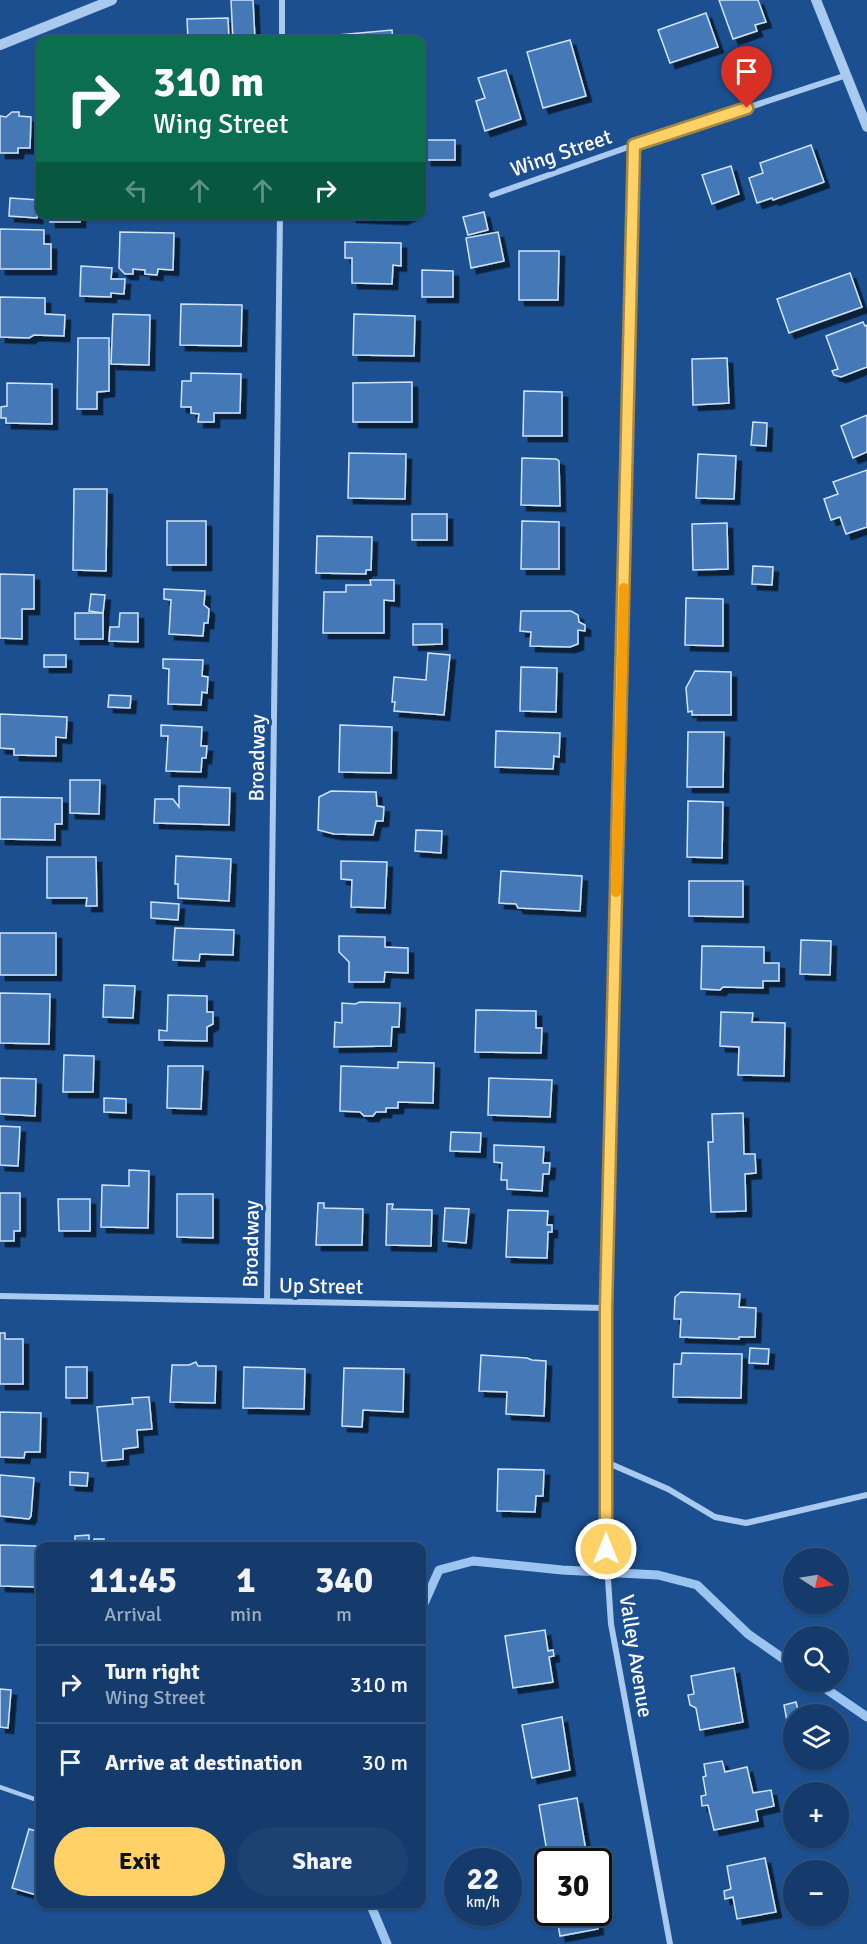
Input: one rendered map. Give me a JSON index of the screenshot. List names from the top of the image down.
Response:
{
  "streets": {
    "street": [
      "Wing Street",
      "Broadway",
      "Up Street",
      "Valley Avenue"
    ]
  },
  "crossings": [
    ["Wing Street", "Valley Avenue"],
    ["Broadway", "Up Street"],
    ["Up Street", "Valley Avenue"]
  ],
  "north": "right",
  "page": {
    "turn": ["310 m", "Wing Street"],
    "eta": [
      "11:45",
      "Arrival",
      "1",
      "min",
      "340",
      "m"
    ],
    "map_buttons": ["+", "−"],
    "list": [
      {
        "name": "Turn right",
        "note": "Wing Street",
        "value": "310 m"
      },
      {
        "name": "Arrive at destination",
        "value": "30 m"
      }
    ],
    "buttons": ["Exit", "Share"],
    "speed": "22 km/h",
    "limit": "30"
  }
}
